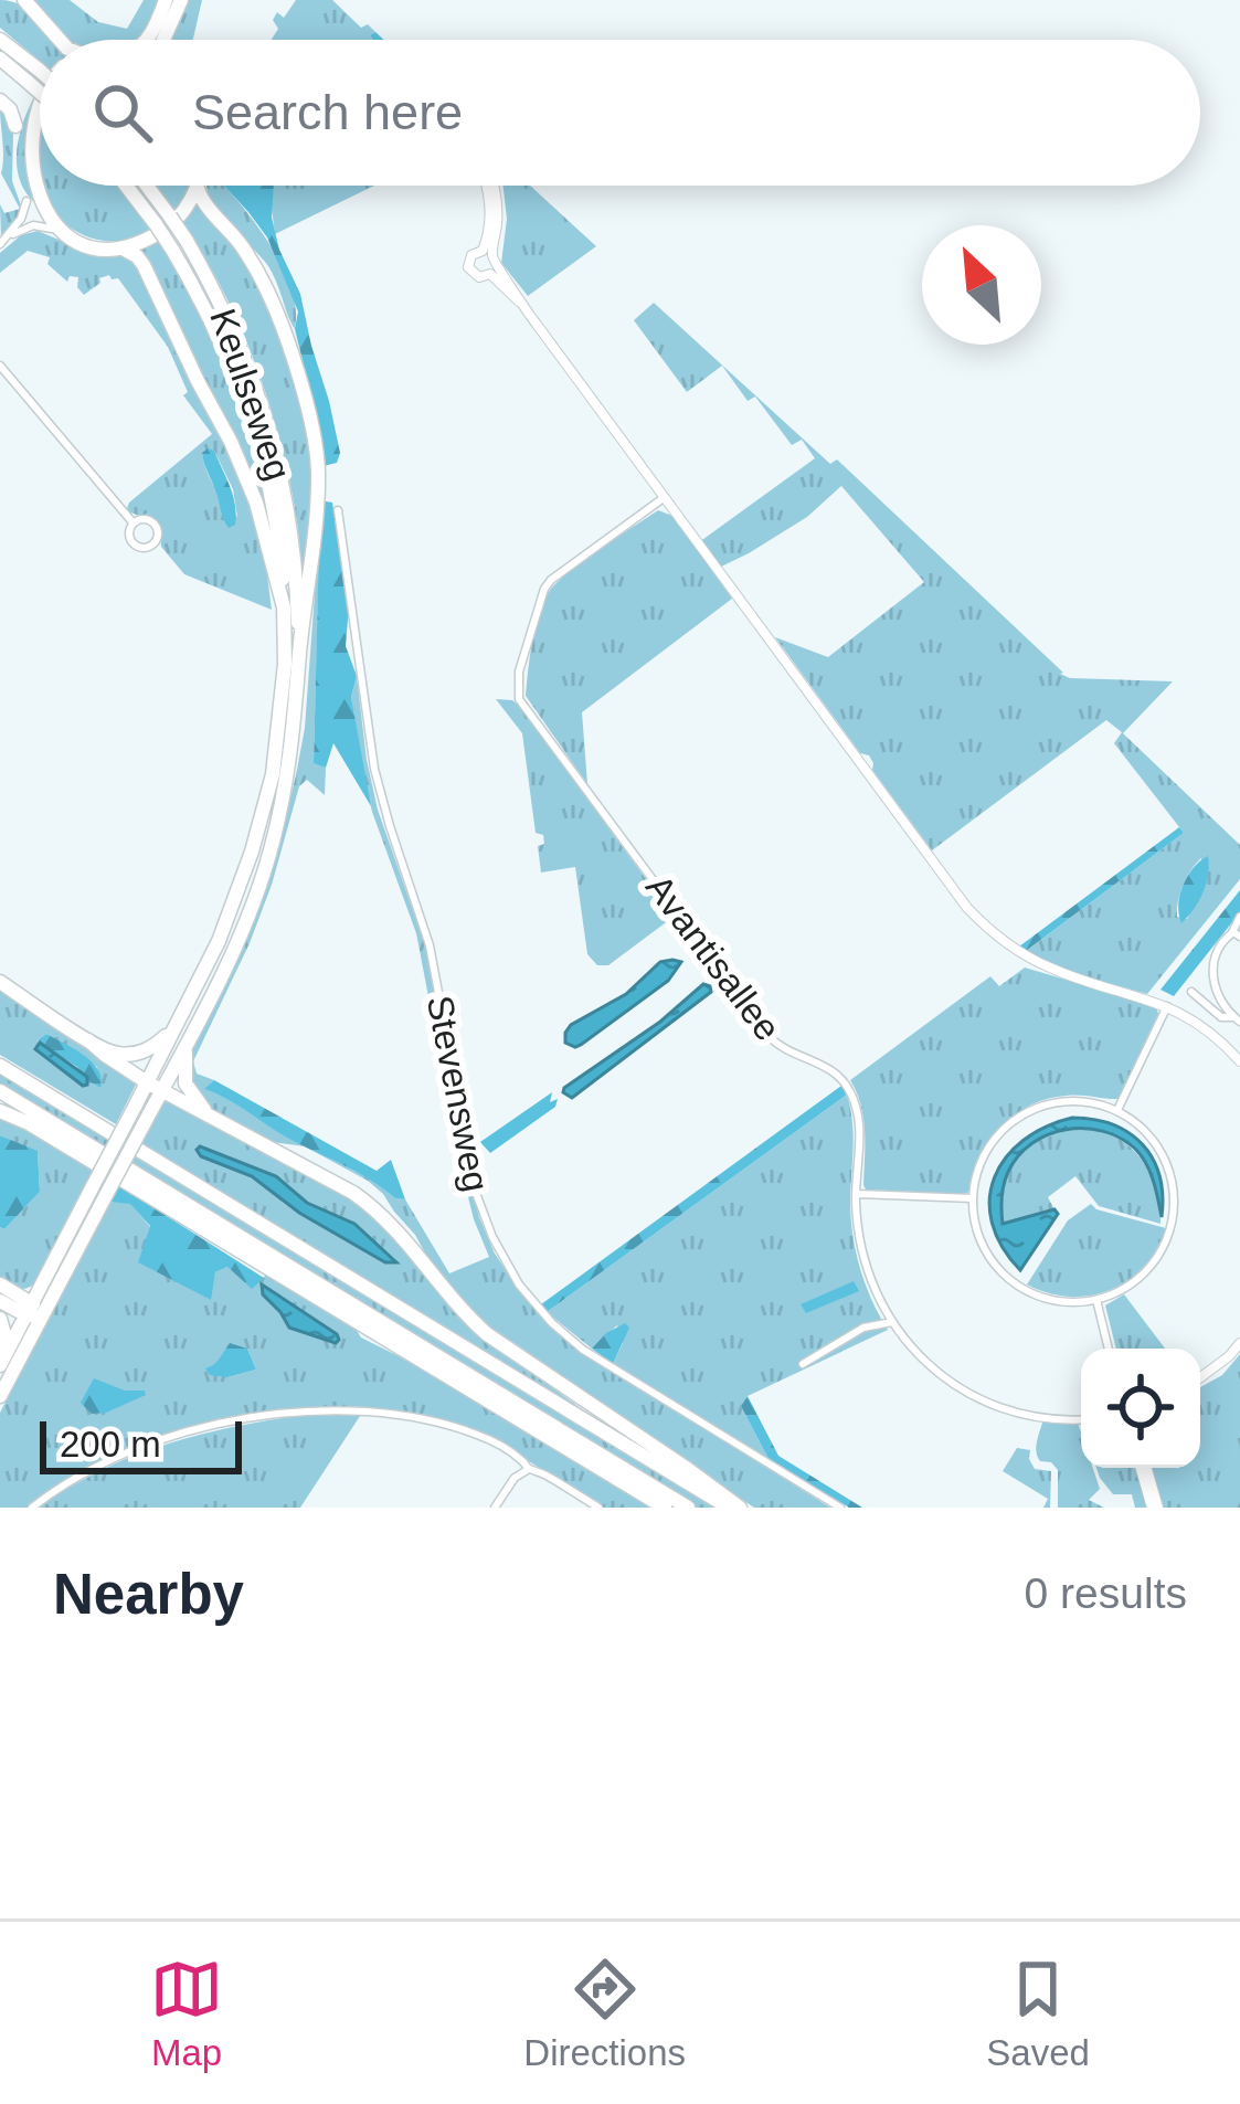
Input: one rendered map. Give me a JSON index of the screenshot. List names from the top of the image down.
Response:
{
  "streets": {
    "highway": ["Keulseweg"],
    "street": ["Avantisallee", "Stevensweg"]
  },
  "scale_bar": "200 m",
  "north": "top left",
  "page": {
    "search": "Search here",
    "scale": "200 m",
    "heading": ["Nearby", "0 results"],
    "nav": ["Map", "Directions", "Saved"]
  }
}
